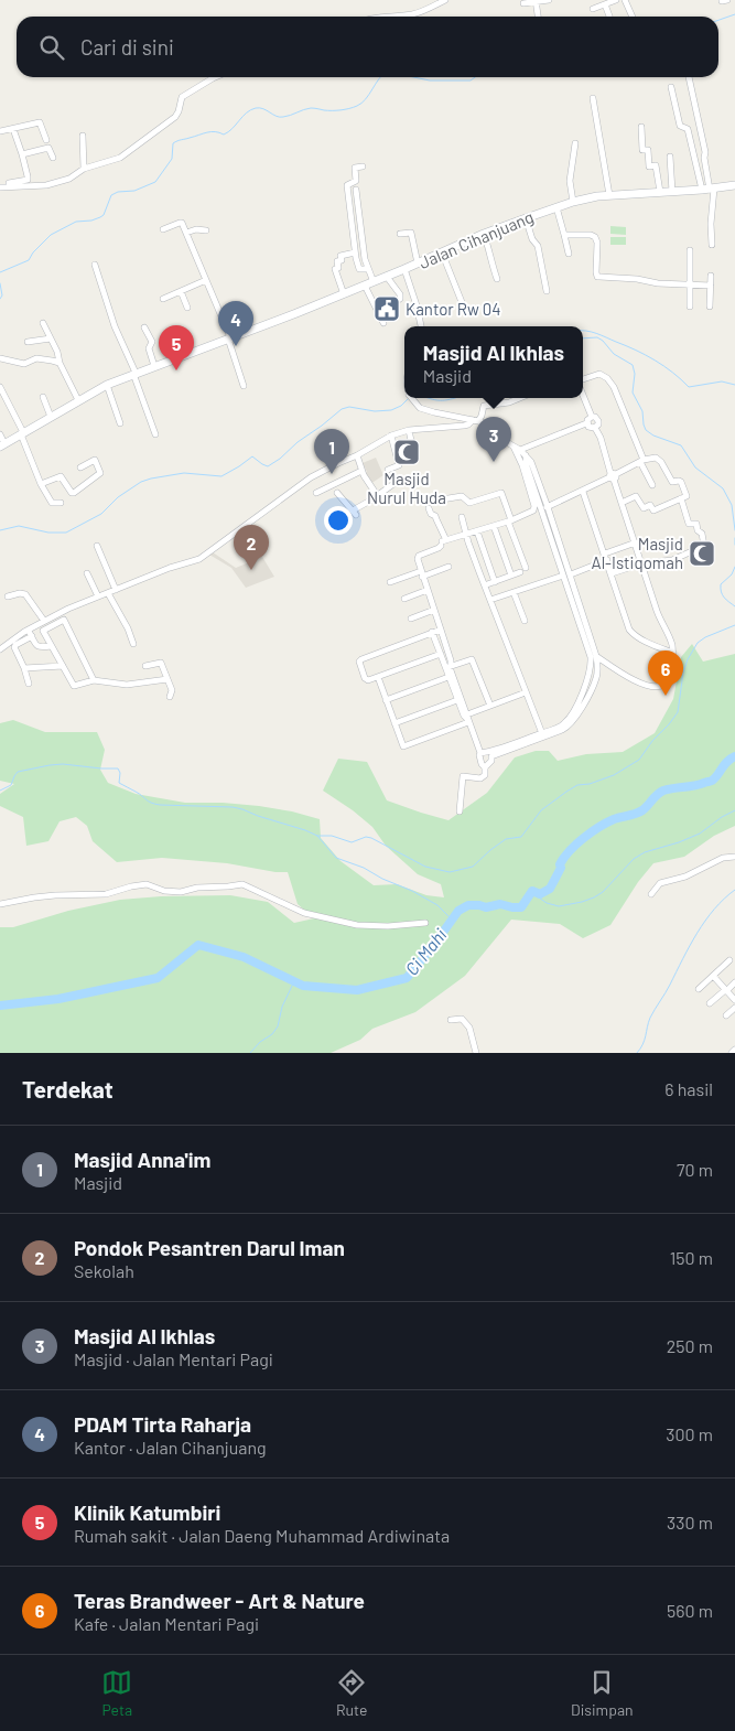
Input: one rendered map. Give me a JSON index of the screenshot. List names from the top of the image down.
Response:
{
  "streets": {
    "main road": ["Jalan Cihanjuang"]
  },
  "water": ["Ci Mahi"],
  "places": {
    "public building": ["Kantor Rw 04"],
    "mosque": ["Masjid Nurul Huda", "Masjid Al-Istiqomah"]
  },
  "page": {
    "search": "Cari di sini",
    "pins": [
      "4",
      "5",
      "3",
      "1",
      "2",
      "6"
    ],
    "popup": ["Masjid Al Ikhlas", "Masjid"],
    "heading": ["Terdekat", "6 hasil"],
    "list": [
      {
        "mark": "1",
        "name": "Masjid Anna'im",
        "note": "Masjid",
        "value": "70 m"
      },
      {
        "mark": "2",
        "name": "Pondok Pesantren Darul Iman",
        "note": "Sekolah",
        "value": "150 m"
      },
      {
        "mark": "3",
        "name": "Masjid Al Ikhlas",
        "note": "Masjid · Jalan Mentari Pagi",
        "value": "250 m"
      },
      {
        "mark": "4",
        "name": "PDAM Tirta Raharja",
        "note": "Kantor · Jalan Cihanjuang",
        "value": "300 m"
      },
      {
        "mark": "5",
        "name": "Klinik Katumbiri",
        "note": "Rumah sakit · Jalan Daeng Muhammad Ardiwinata",
        "value": "330 m"
      },
      {
        "mark": "6",
        "name": "Teras Brandweer - Art & Nature",
        "note": "Kafe · Jalan Mentari Pagi",
        "value": "560 m"
      }
    ],
    "nav": ["Peta", "Rute", "Disimpan"]
  }
}
